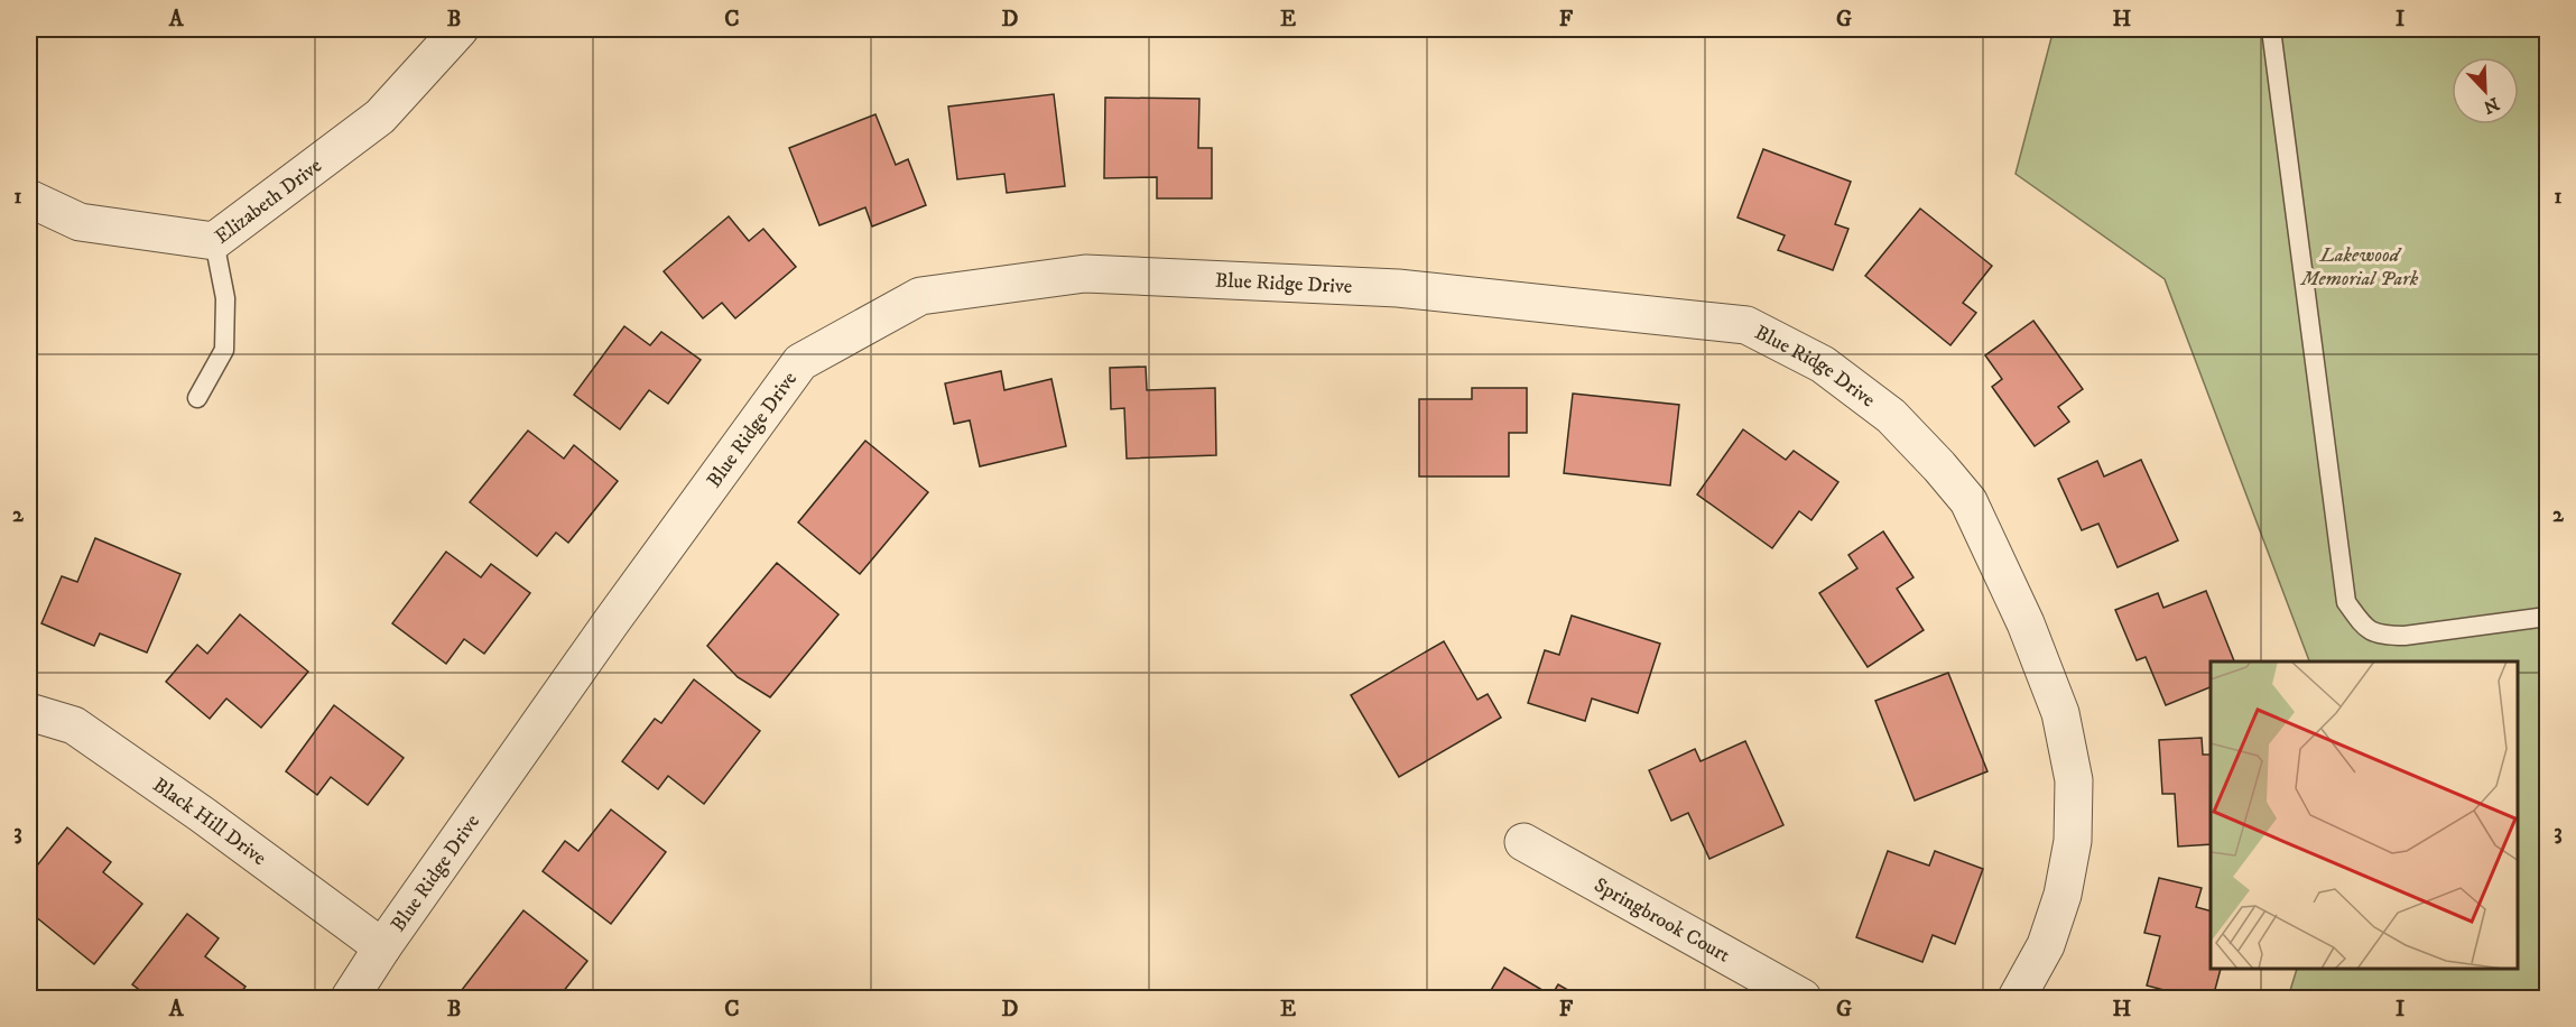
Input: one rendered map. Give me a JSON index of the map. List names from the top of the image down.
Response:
{
  "streets": {
    "street": [
      "Elizabeth Drive",
      "Blue Ridge Drive",
      "Black Hill Drive",
      "Springbrook Court"
    ]
  },
  "crossings": [
    ["Blue Ridge Drive", "Black Hill Drive"]
  ],
  "parks": ["Lakewood Memorial Park"],
  "north": "bottom right",
  "grid": {
    "columns": [
      "A",
      "B",
      "C",
      "D",
      "E",
      "F",
      "G",
      "H",
      "I"
    ],
    "rows": ["1", "2", "3"]
  }
}
